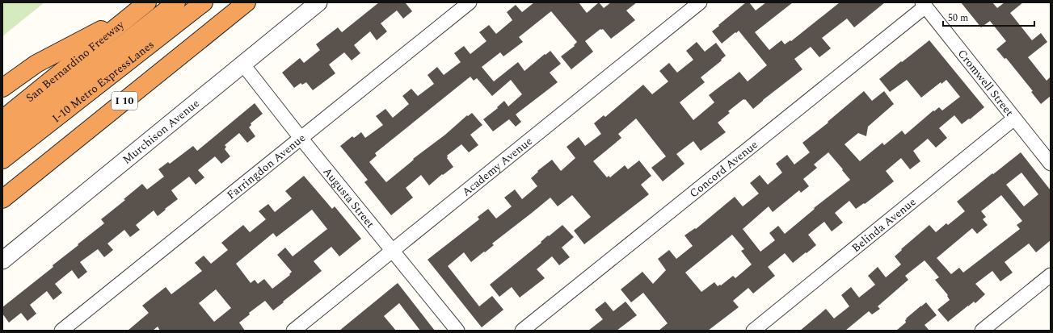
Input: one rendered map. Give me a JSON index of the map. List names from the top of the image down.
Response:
{
  "streets": {
    "highway": ["San Bernardino Freeway", "I-10 Metro ExpressLanes", "I 10"],
    "street": [
      "Cromwell Street",
      "Murchison Avenue",
      "Farringdon Avenue",
      "Academy Avenue",
      "Concord Avenue",
      "Augusta Street",
      "Belinda Avenue"
    ]
  },
  "crossings": [
    ["Cromwell Street", "Concord Avenue"],
    ["Cromwell Street", "Belinda Avenue"],
    ["Murchison Avenue", "Augusta Street"],
    ["Farringdon Avenue", "Augusta Street"],
    ["Academy Avenue", "Augusta Street"]
  ],
  "scale_bar": "50 m"
}
